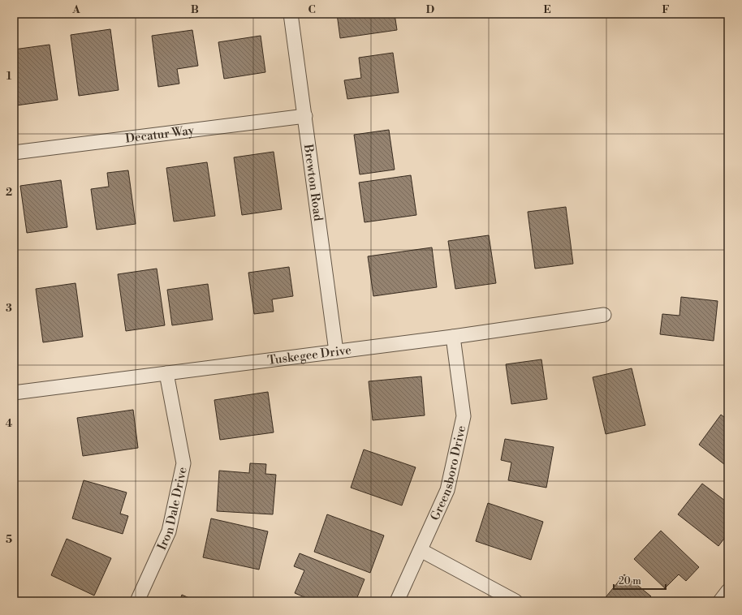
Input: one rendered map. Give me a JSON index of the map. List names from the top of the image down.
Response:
{
  "streets": {
    "street": [
      "Decatur Way",
      "Brewton Road",
      "Tuskegee Drive",
      "Greensboro Drive",
      "Iron Dale Drive"
    ]
  },
  "crossings": [
    ["Decatur Way", "Brewton Road"],
    ["Brewton Road", "Tuskegee Drive"],
    ["Tuskegee Drive", "Greensboro Drive"],
    ["Tuskegee Drive", "Iron Dale Drive"]
  ],
  "scale_bar": "20 m",
  "grid": {
    "columns": [
      "A",
      "B",
      "C",
      "D",
      "E",
      "F"
    ],
    "rows": [
      "1",
      "2",
      "3",
      "4",
      "5"
    ]
  }
}
